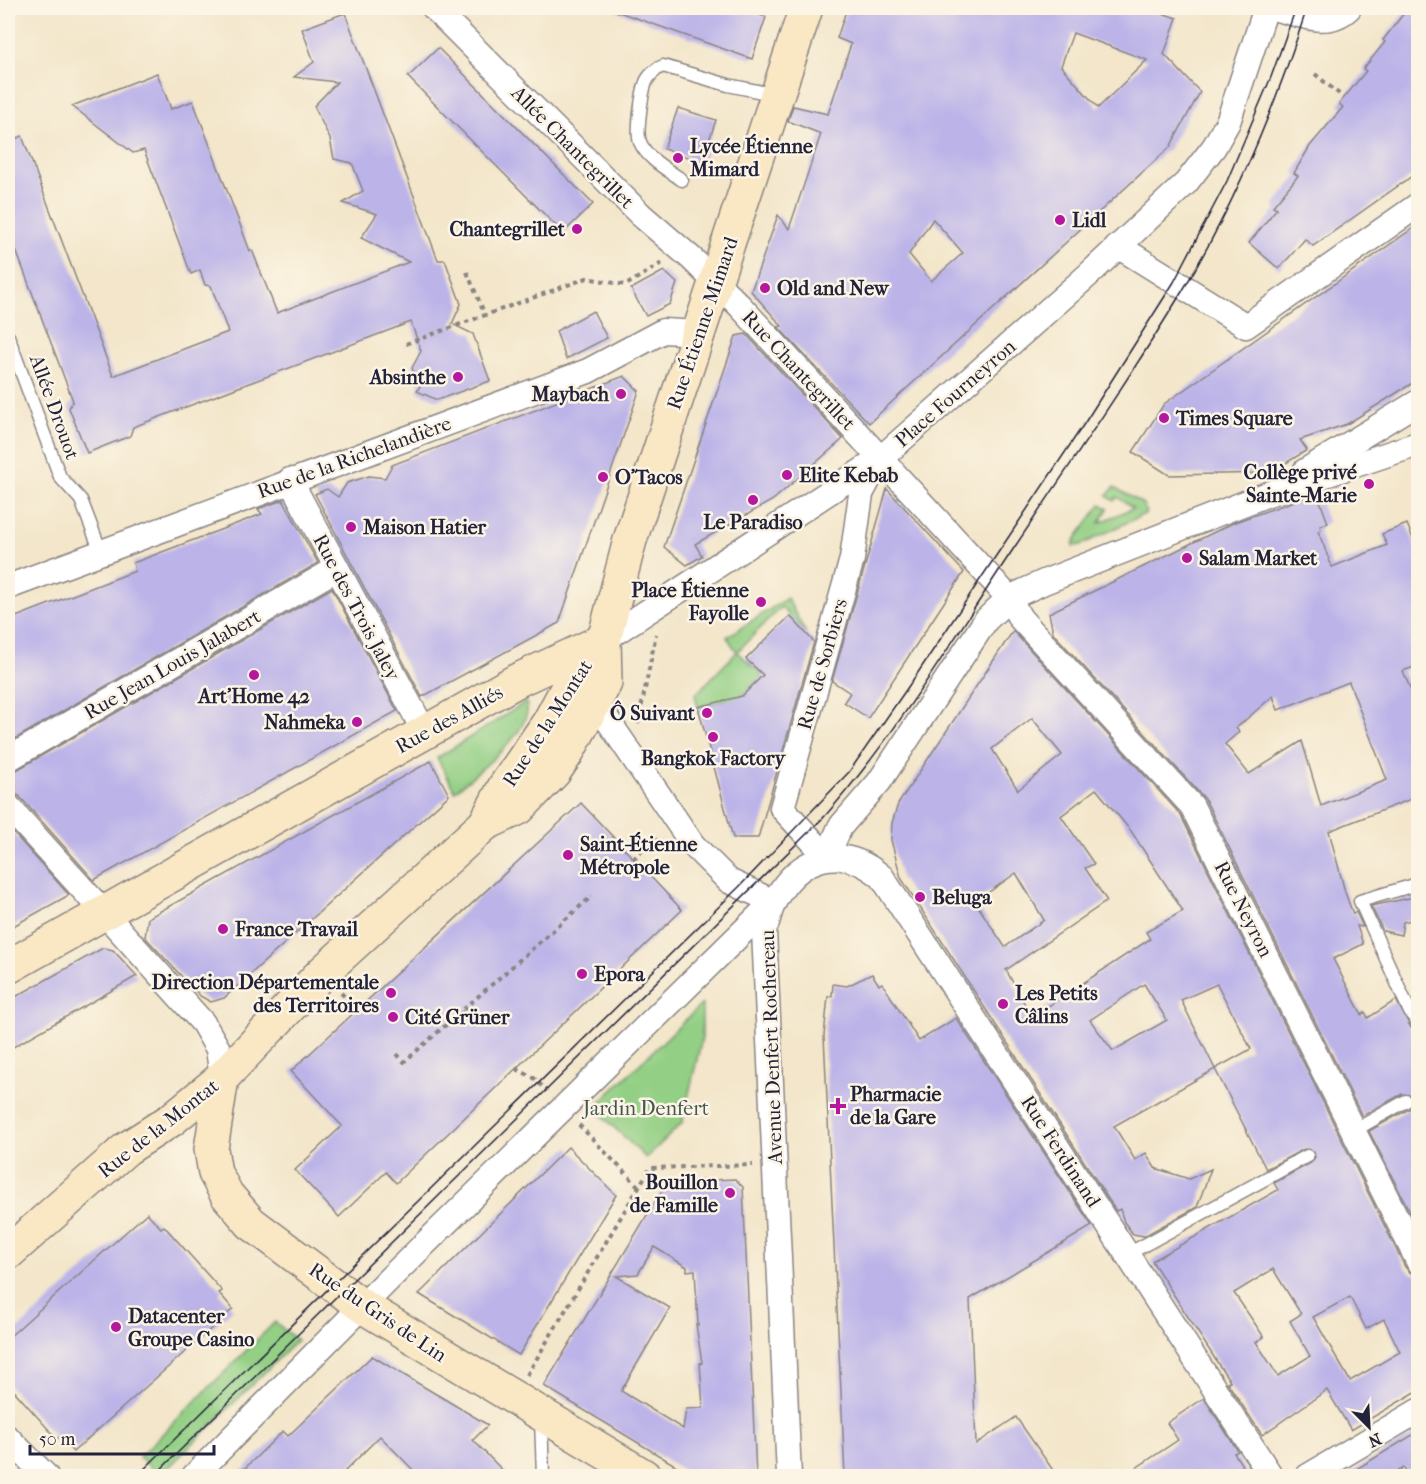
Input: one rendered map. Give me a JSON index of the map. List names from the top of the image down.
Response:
{
  "streets": {
    "main road": [
      "Rue Étienne Mimard",
      "Rue des Alliés",
      "Rue de la Montat",
      "Rue du Gris de Lin"
    ],
    "street": [
      "Allée Chantegrillet",
      "Rue Chantegrillet",
      "Place Fourneyron",
      "Rue de la Richelandière",
      "Rue des Trois Jaley",
      "Rue Jean Louis Jalabert",
      "Rue de Sorbiers",
      "Rue Neyron",
      "Avenue Denfert Rochereau",
      "Rue Ferdinand"
    ],
    "lane": ["Allée Drouot"]
  },
  "crossings": [
    ["Allée Chantegrillet", "Rue Étienne Mimard"],
    ["Allée Chantegrillet", "Rue Chantegrillet"],
    ["Rue Étienne Mimard", "Rue Chantegrillet"],
    ["Rue Étienne Mimard", "Rue de la Richelandière"],
    ["Rue Étienne Mimard", "Rue des Alliés"],
    ["Rue Étienne Mimard", "Rue de la Montat"],
    ["Rue Chantegrillet", "Place Fourneyron"],
    ["Rue Chantegrillet", "Rue de Sorbiers"],
    ["Rue Chantegrillet", "Rue des Alliés"],
    ["Place Fourneyron", "Rue de Sorbiers"],
    ["Place Fourneyron", "Rue des Alliés"],
    ["Place Fourneyron", "Rue Neyron"],
    ["Allée Drouot", "Rue de la Richelandière"],
    ["Rue de la Richelandière", "Rue des Trois Jaley"],
    ["Rue des Trois Jaley", "Rue Jean Louis Jalabert"],
    ["Rue des Trois Jaley", "Rue des Alliés"],
    ["Rue de Sorbiers", "Rue des Alliés"],
    ["Rue de Sorbiers", "Avenue Denfert Rochereau"],
    ["Rue de Sorbiers", "Rue Ferdinand"],
    ["Rue des Alliés", "Rue de la Montat"],
    ["Rue de la Montat", "Rue du Gris de Lin"],
    ["Avenue Denfert Rochereau", "Rue Ferdinand"]
  ],
  "parks": ["Jardin Denfert"],
  "places": {
    "other": [
      "Lycée Étienne Mimard",
      "Lidl",
      "Chantegrillet",
      "Old and New",
      "Absinthe",
      "Maybach",
      "Times Square",
      "Elite Kebab",
      "O'Tacos",
      "Collège privé Sainte-Marie",
      "Le Paradiso",
      "Maison Hatier",
      "Salam Market",
      "Place Étienne Fayolle",
      "Art'Home 42",
      "Ô Suivant",
      "Nahmeka",
      "Bangkok Factory",
      "Saint-Étienne Métropole",
      "Beluga",
      "France Travail",
      "Epora",
      "Direction Départementale des Territoires",
      "Les Petits Câlins",
      "Cité Grüner",
      "Bouillon de Famille",
      "Datacenter Groupe Casino"
    ],
    "health": ["Pharmacie de la Gare"]
  },
  "scale_bar": "50 m",
  "north": "bottom right"
}
